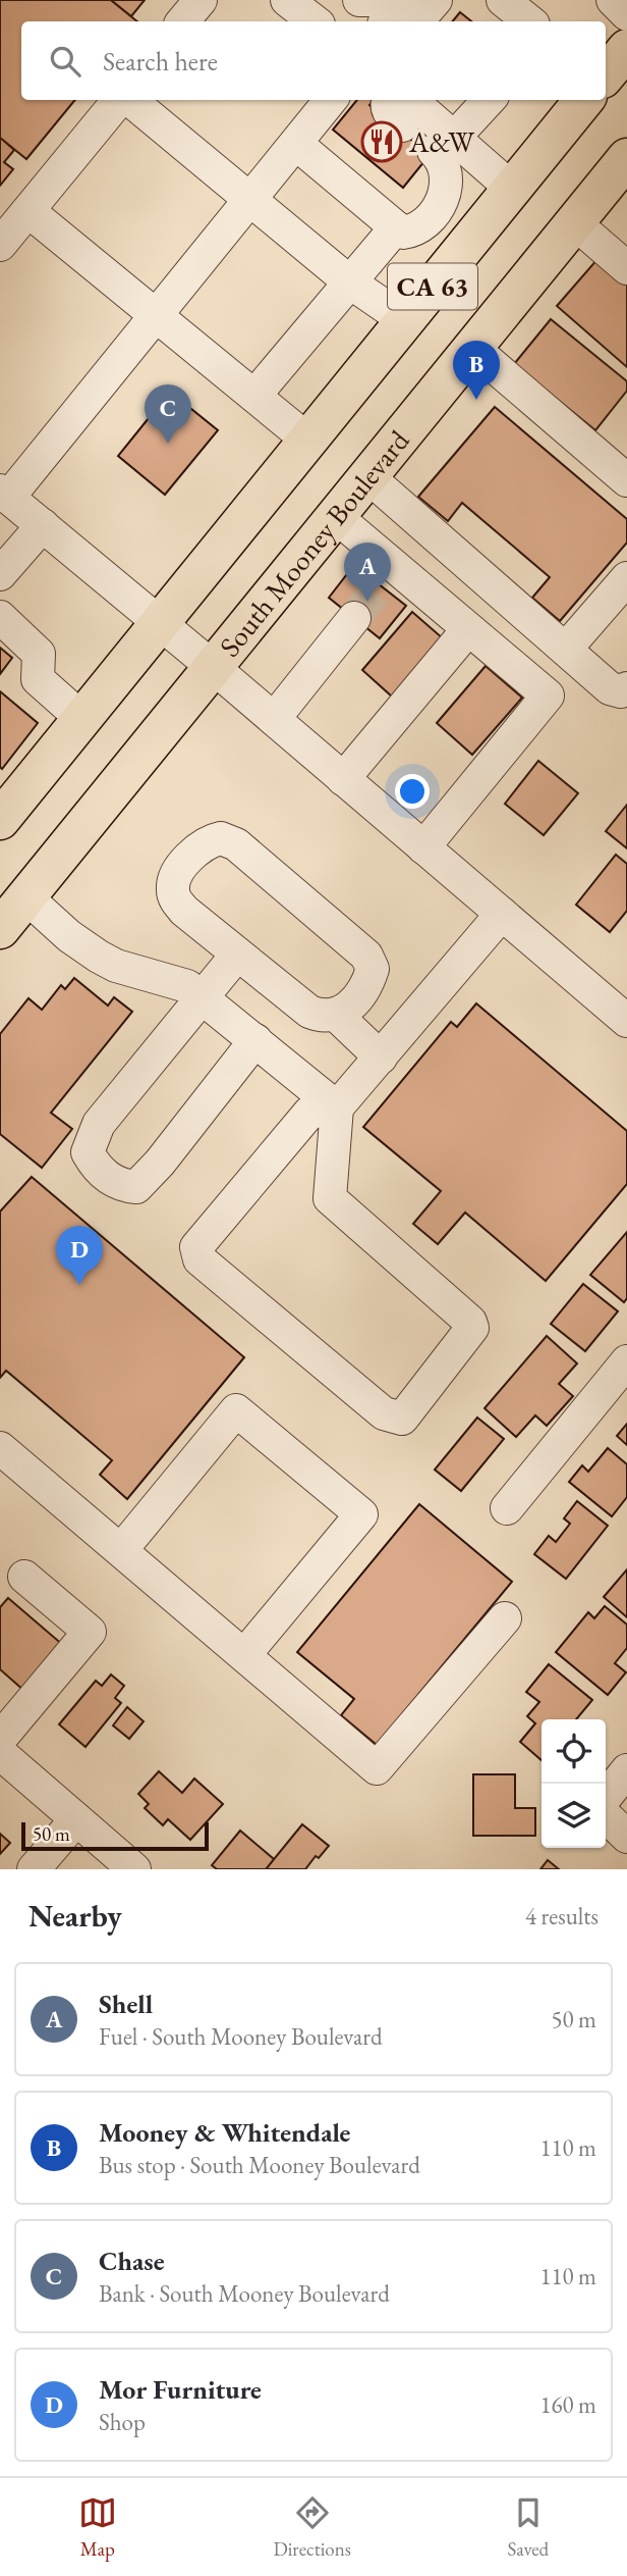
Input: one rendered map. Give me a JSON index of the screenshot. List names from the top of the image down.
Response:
{
  "streets": {
    "main road": ["CA 63", "South Mooney Boulevard"]
  },
  "places": {
    "restaurant": ["A&W"]
  },
  "scale_bar": "50 m",
  "page": {
    "search": "Search here",
    "pins": [
      "B",
      "C",
      "A",
      "D"
    ],
    "scale": "50 m",
    "heading": ["Nearby", "4 results"],
    "list": [
      {
        "mark": "A",
        "name": "Shell",
        "note": "Fuel · South Mooney Boulevard",
        "value": "50 m"
      },
      {
        "mark": "B",
        "name": "Mooney & Whitendale",
        "note": "Bus stop · South Mooney Boulevard",
        "value": "110 m"
      },
      {
        "mark": "C",
        "name": "Chase",
        "note": "Bank · South Mooney Boulevard",
        "value": "110 m"
      },
      {
        "mark": "D",
        "name": "Mor Furniture",
        "note": "Shop",
        "value": "160 m"
      }
    ],
    "nav": ["Map", "Directions", "Saved"]
  }
}
